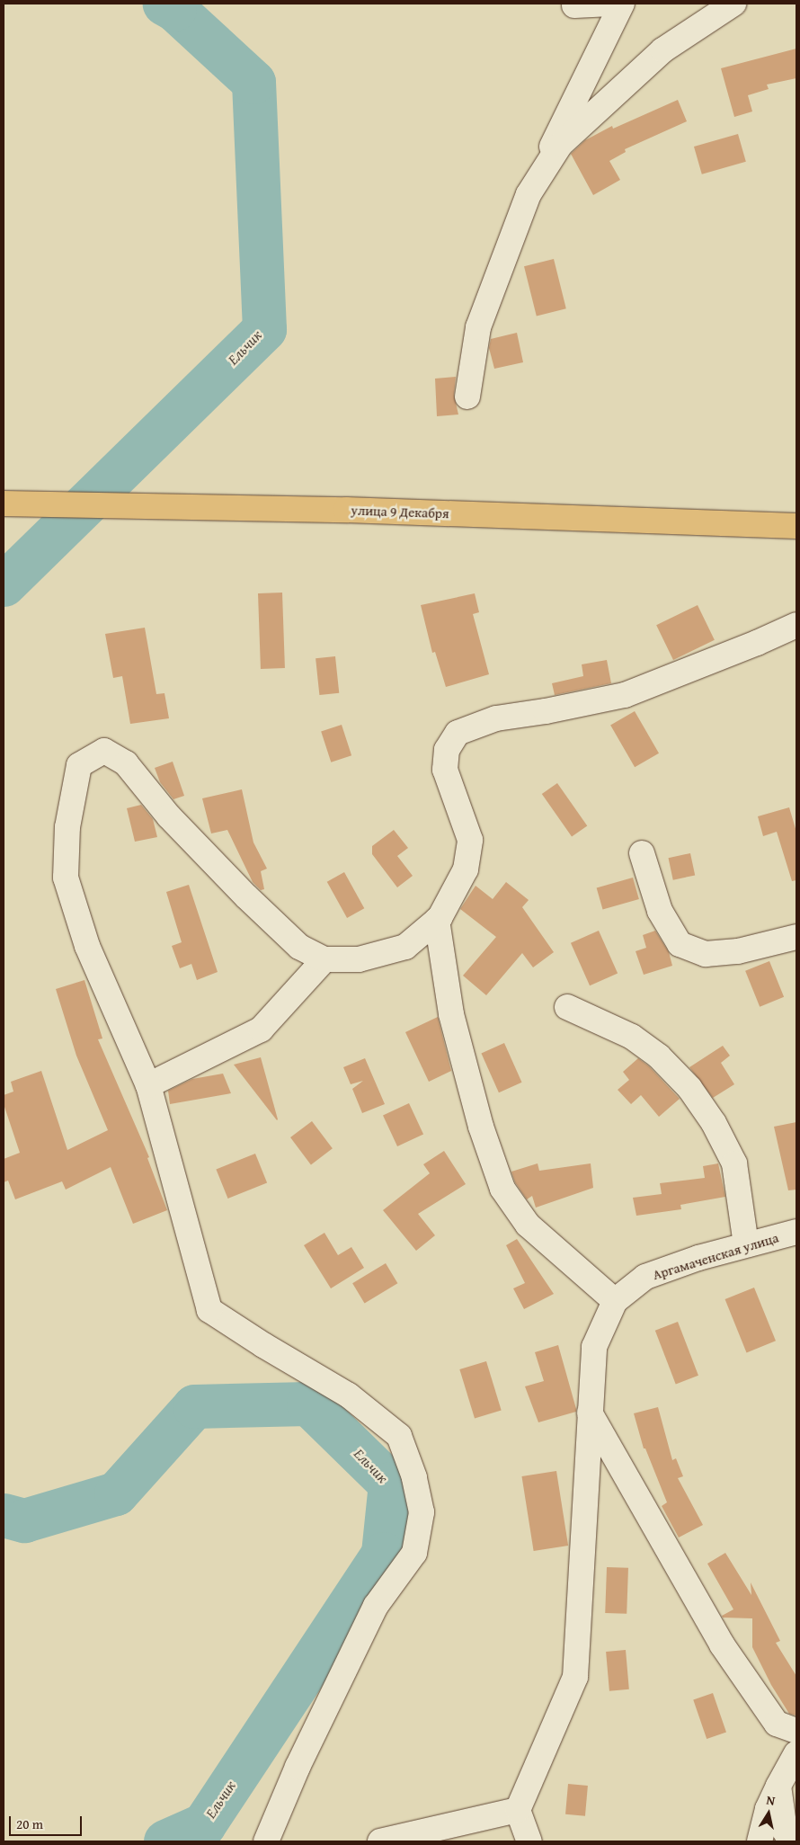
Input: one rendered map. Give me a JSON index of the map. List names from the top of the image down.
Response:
{
  "streets": {
    "main road": ["улица 9 Декабря"],
    "street": ["Аргамаченская улица"]
  },
  "water": ["Ельчик"],
  "scale_bar": "20 m",
  "north": "top"
}
